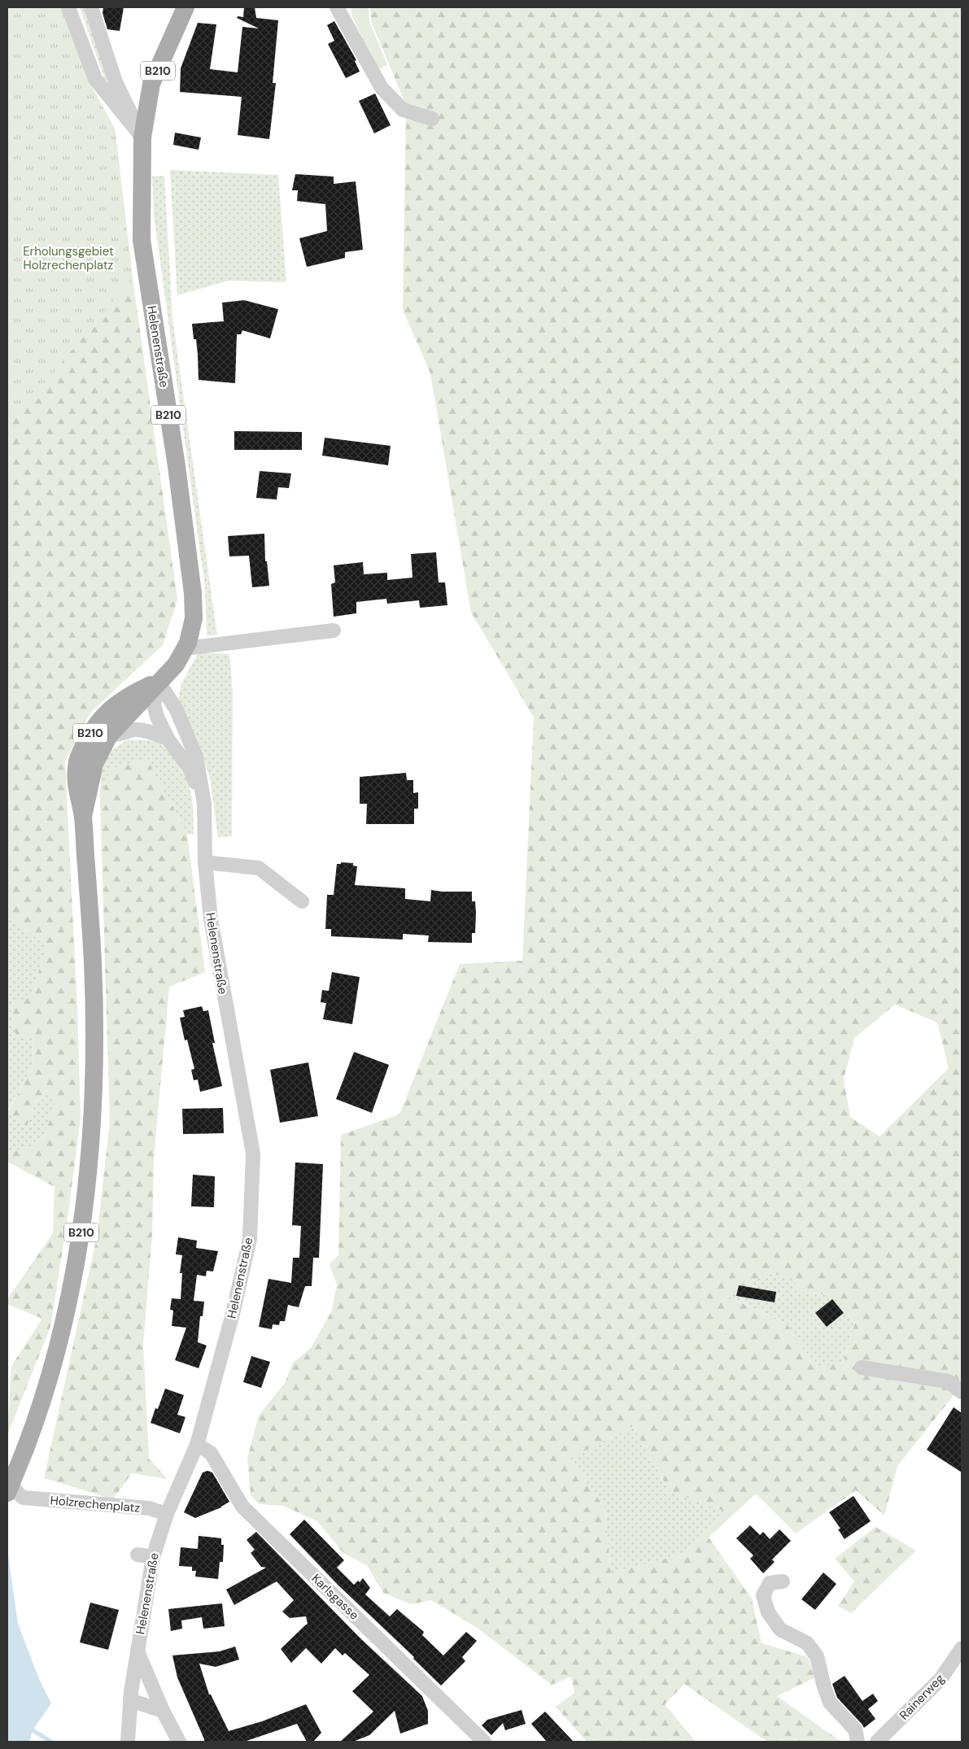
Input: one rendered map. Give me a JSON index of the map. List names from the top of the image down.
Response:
{
  "streets": {
    "main road": ["B210", "Helenenstraße"],
    "street": ["Holzrechenplatz", "Karlsgasse", "Rainerweg"]
  },
  "crossings": [
    ["B210", "Helenenstraße"],
    ["B210", "Holzrechenplatz"],
    ["Helenenstraße", "Holzrechenplatz"],
    ["Helenenstraße", "Karlsgasse"]
  ],
  "parks": ["Erholungsgebiet Holzrechenplatz"]
}
